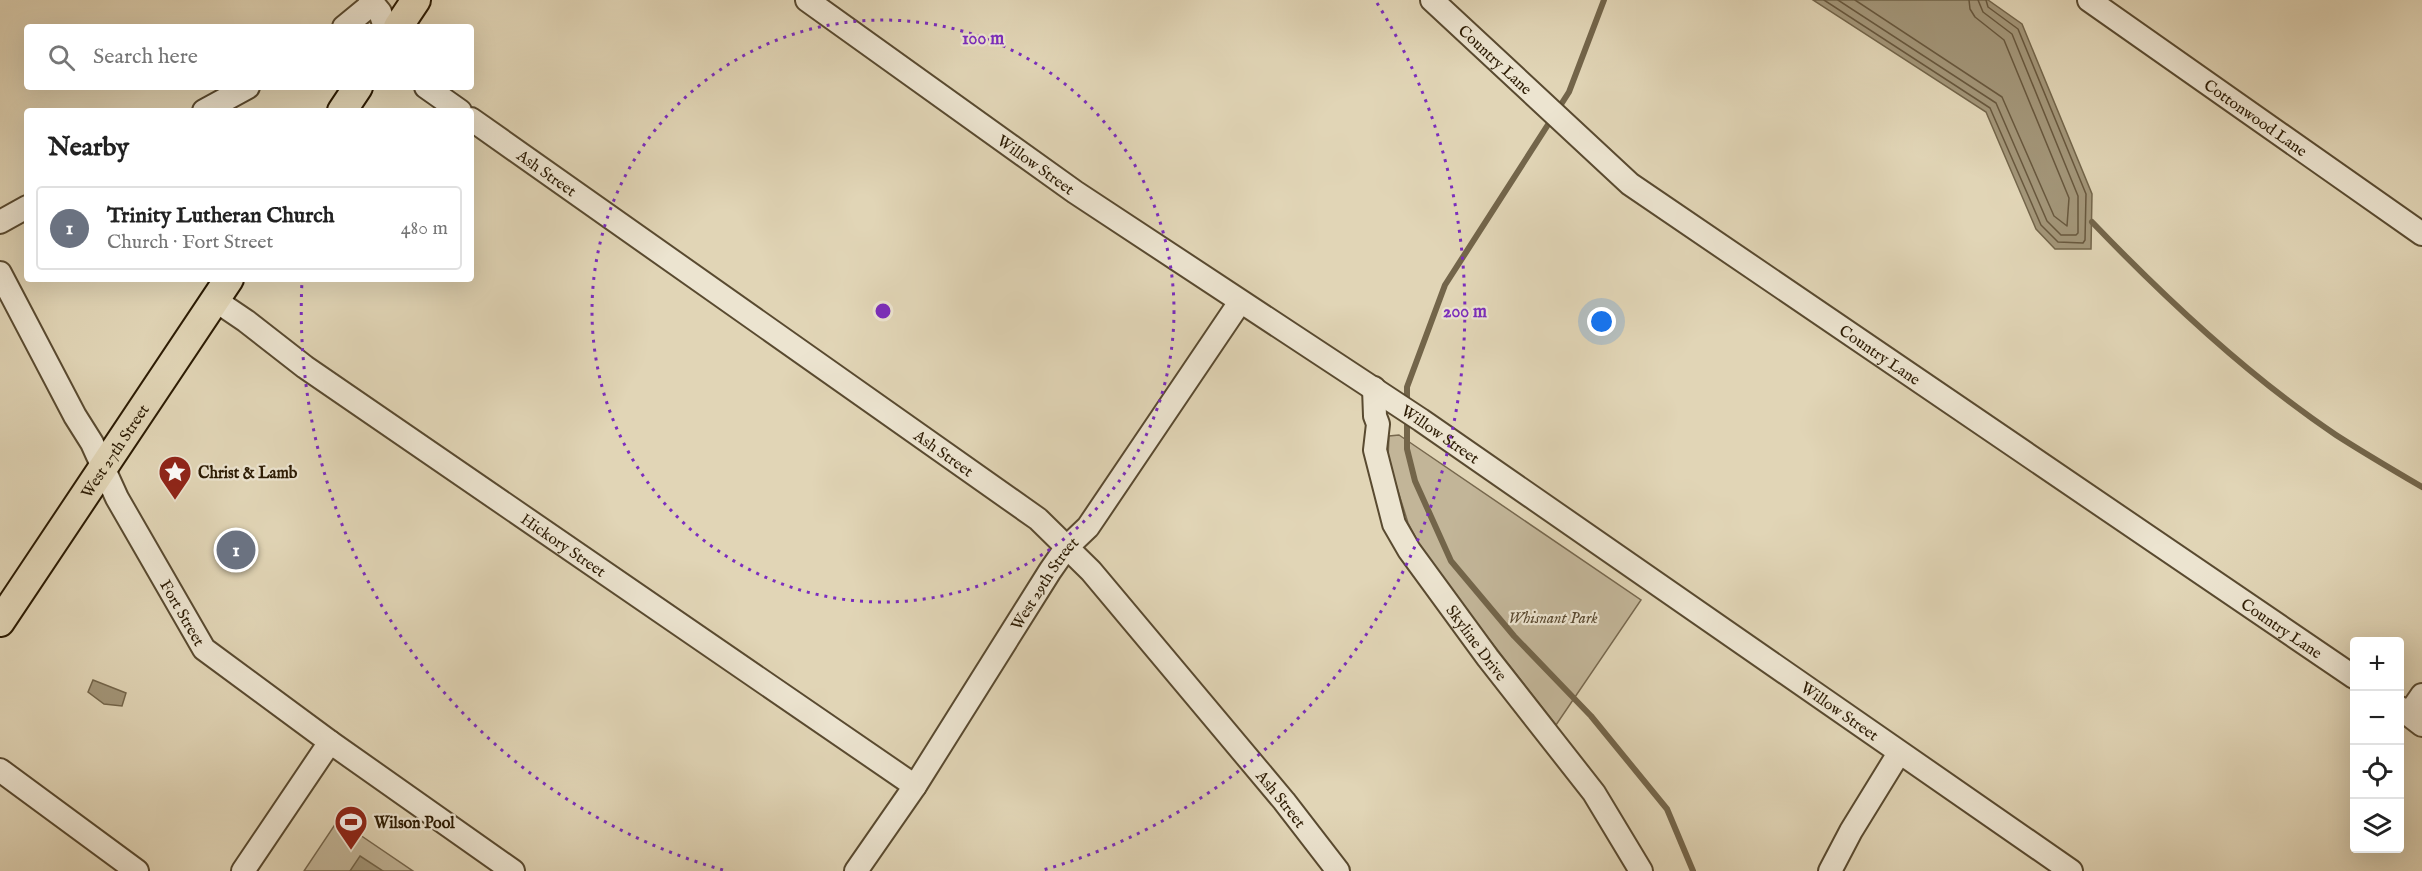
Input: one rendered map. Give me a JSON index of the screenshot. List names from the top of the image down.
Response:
{
  "streets": {
    "main road": ["West 27th Street"],
    "street": [
      "Country Lane",
      "Cottonwood Lane",
      "Willow Street",
      "Ash Street",
      "Hickory Street",
      "West 29th Street",
      "Fort Street",
      "Skyline Drive"
    ]
  },
  "crossings": [
    ["Willow Street", "West 29th Street"],
    ["Willow Street", "Skyline Drive"],
    ["Ash Street", "West 29th Street"],
    ["West 27th Street", "Hickory Street"],
    ["West 27th Street", "Fort Street"],
    ["Hickory Street", "West 29th Street"]
  ],
  "parks": ["Whisnant Park"],
  "places": {
    "place": ["Christ & Lamb"],
    "sports": ["Wilson Pool"]
  },
  "page": {
    "search": "Search here",
    "heading": "Nearby",
    "list": [
      {
        "mark": "1",
        "name": "Trinity Lutheran Church",
        "note": "Church · Fort Street",
        "value": "480 m"
      }
    ],
    "pins": "1",
    "map_buttons": ["+", "−"]
  },
  "rings": ["100 m", "200 m"]
}
